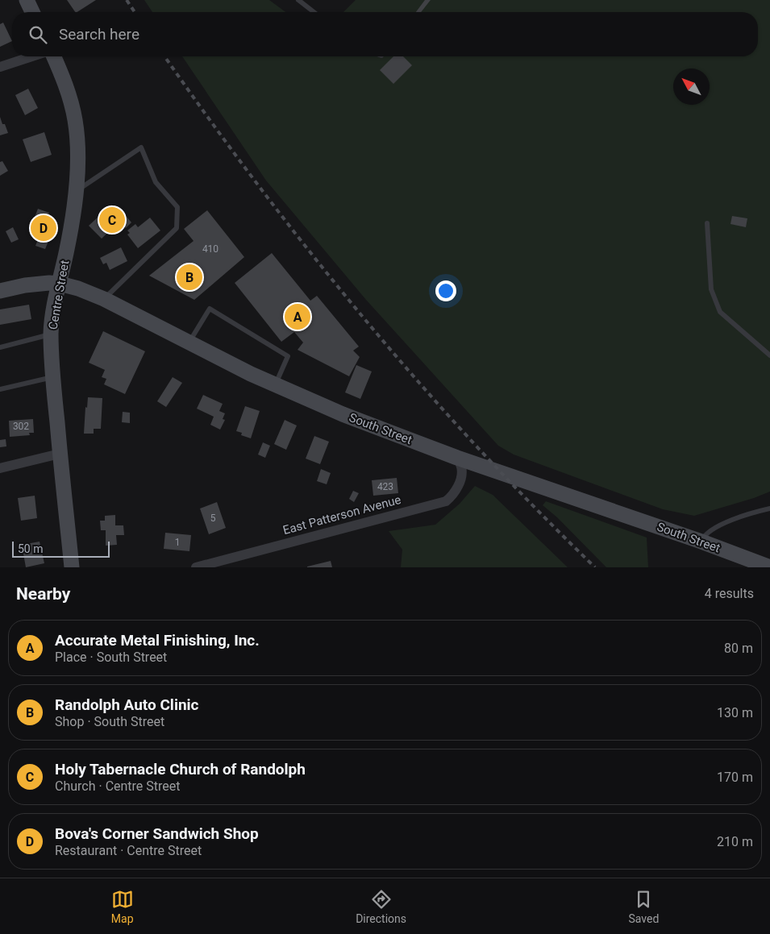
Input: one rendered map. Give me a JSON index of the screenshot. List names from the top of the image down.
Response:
{
  "streets": {
    "main road": ["Centre Street", "South Street"],
    "street": ["East Patterson Avenue"]
  },
  "crossings": [
    ["Centre Street", "South Street"],
    ["South Street", "East Patterson Avenue"]
  ],
  "house_numbers": [
    "410",
    "302",
    "423",
    "5",
    "1"
  ],
  "scale_bar": "50 m",
  "north": "top left",
  "page": {
    "search": "Search here",
    "pins": [
      "C",
      "D",
      "B",
      "A"
    ],
    "scale": "50 m",
    "heading": ["Nearby", "4 results"],
    "list": [
      {
        "mark": "A",
        "name": "Accurate Metal Finishing, Inc.",
        "note": "Place · South Street",
        "value": "80 m"
      },
      {
        "mark": "B",
        "name": "Randolph Auto Clinic",
        "note": "Shop · South Street",
        "value": "130 m"
      },
      {
        "mark": "C",
        "name": "Holy Tabernacle Church of Randolph",
        "note": "Church · Centre Street",
        "value": "170 m"
      },
      {
        "mark": "D",
        "name": "Bova's Corner Sandwich Shop",
        "note": "Restaurant · Centre Street",
        "value": "210 m"
      }
    ],
    "nav": ["Map", "Directions", "Saved"]
  }
}
